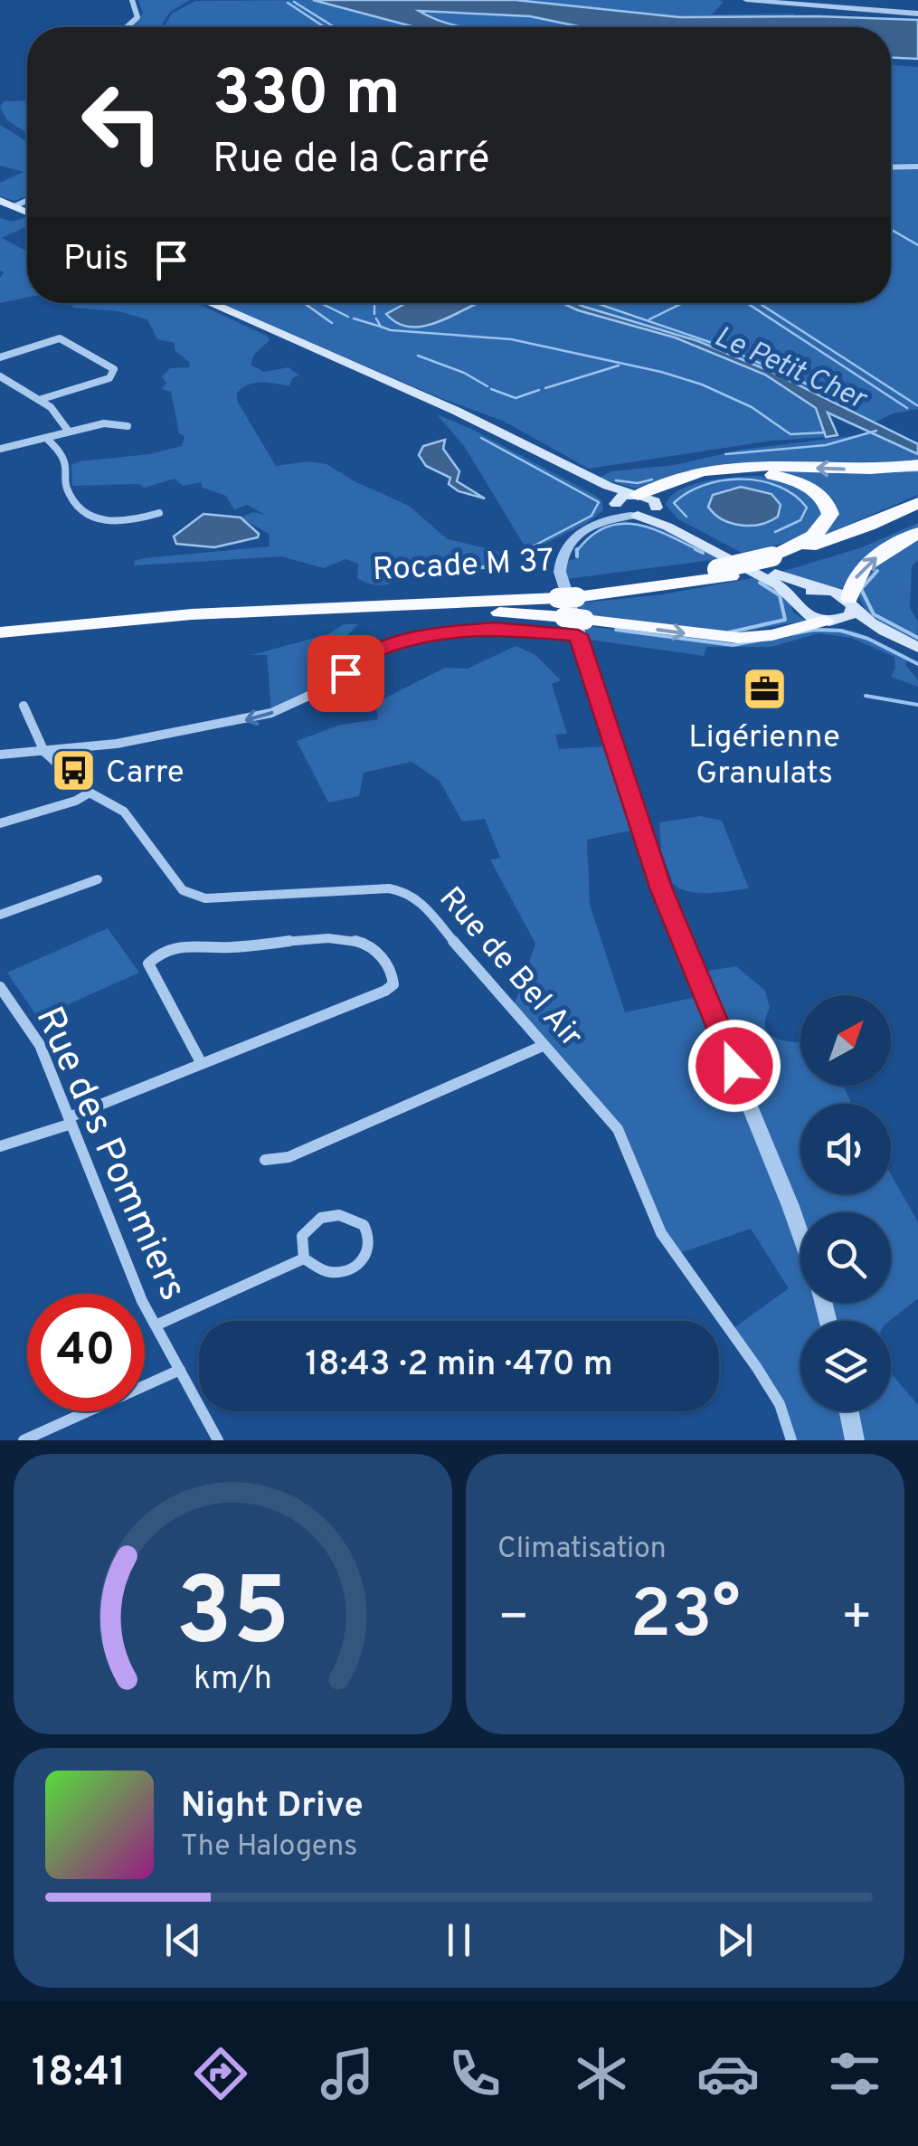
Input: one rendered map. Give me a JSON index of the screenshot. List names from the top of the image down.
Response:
{
  "streets": {
    "highway": ["Rocade M 37"],
    "street": ["Rue de Bel Air", "Rue des Pommiers"]
  },
  "water": ["Le Petit Cher"],
  "places": {
    "office": ["Ligérienne Granulats"],
    "bus stop": ["Carre"]
  },
  "north": "top right",
  "page": {
    "turn": ["330 m", "Rue de la Carré"],
    "then": "Puis",
    "limit": "40",
    "trip": "18:43 · 2 min · 470 m",
    "tile": "Climatisation",
    "heat": ["−", "23°", "+"],
    "song": ["Night Drive", "The Halogens"],
    "tabs": "18:41",
    "gauge": ["35", "km/h"]
  }
}
